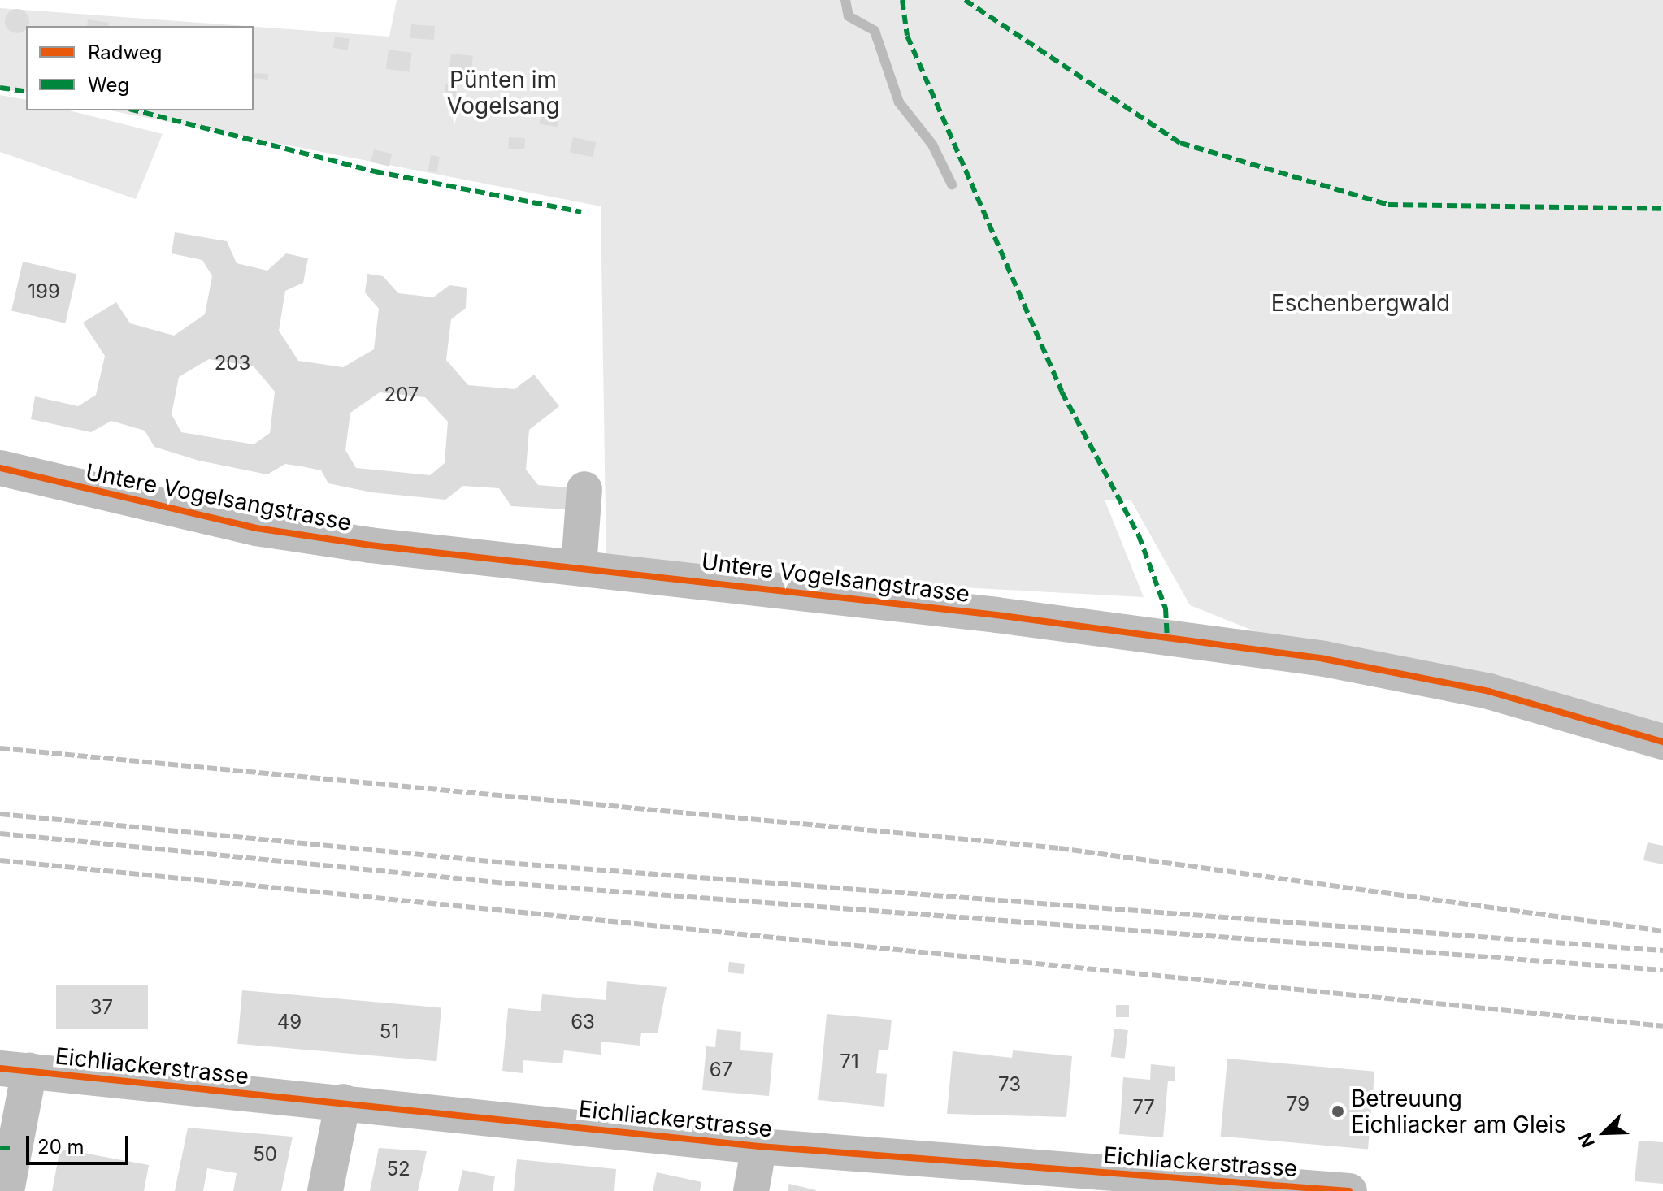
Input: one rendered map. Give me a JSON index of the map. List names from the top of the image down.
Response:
{
  "streets": {
    "main road": ["Untere Vogelsangstrasse", "Eichliackerstrasse"]
  },
  "parks": ["Pünten im Vogelsang", "Eschenbergwald"],
  "places": ["Betreuung Eichliacker am Gleis"],
  "house_numbers": [
    "199",
    "203",
    "207",
    "37",
    "49",
    "63",
    "51",
    "71",
    "67",
    "73",
    "79",
    "77",
    "50",
    "52"
  ],
  "legend": ["Radweg", "Weg"],
  "scale_bar": "20 m",
  "north": "bottom left"
}
